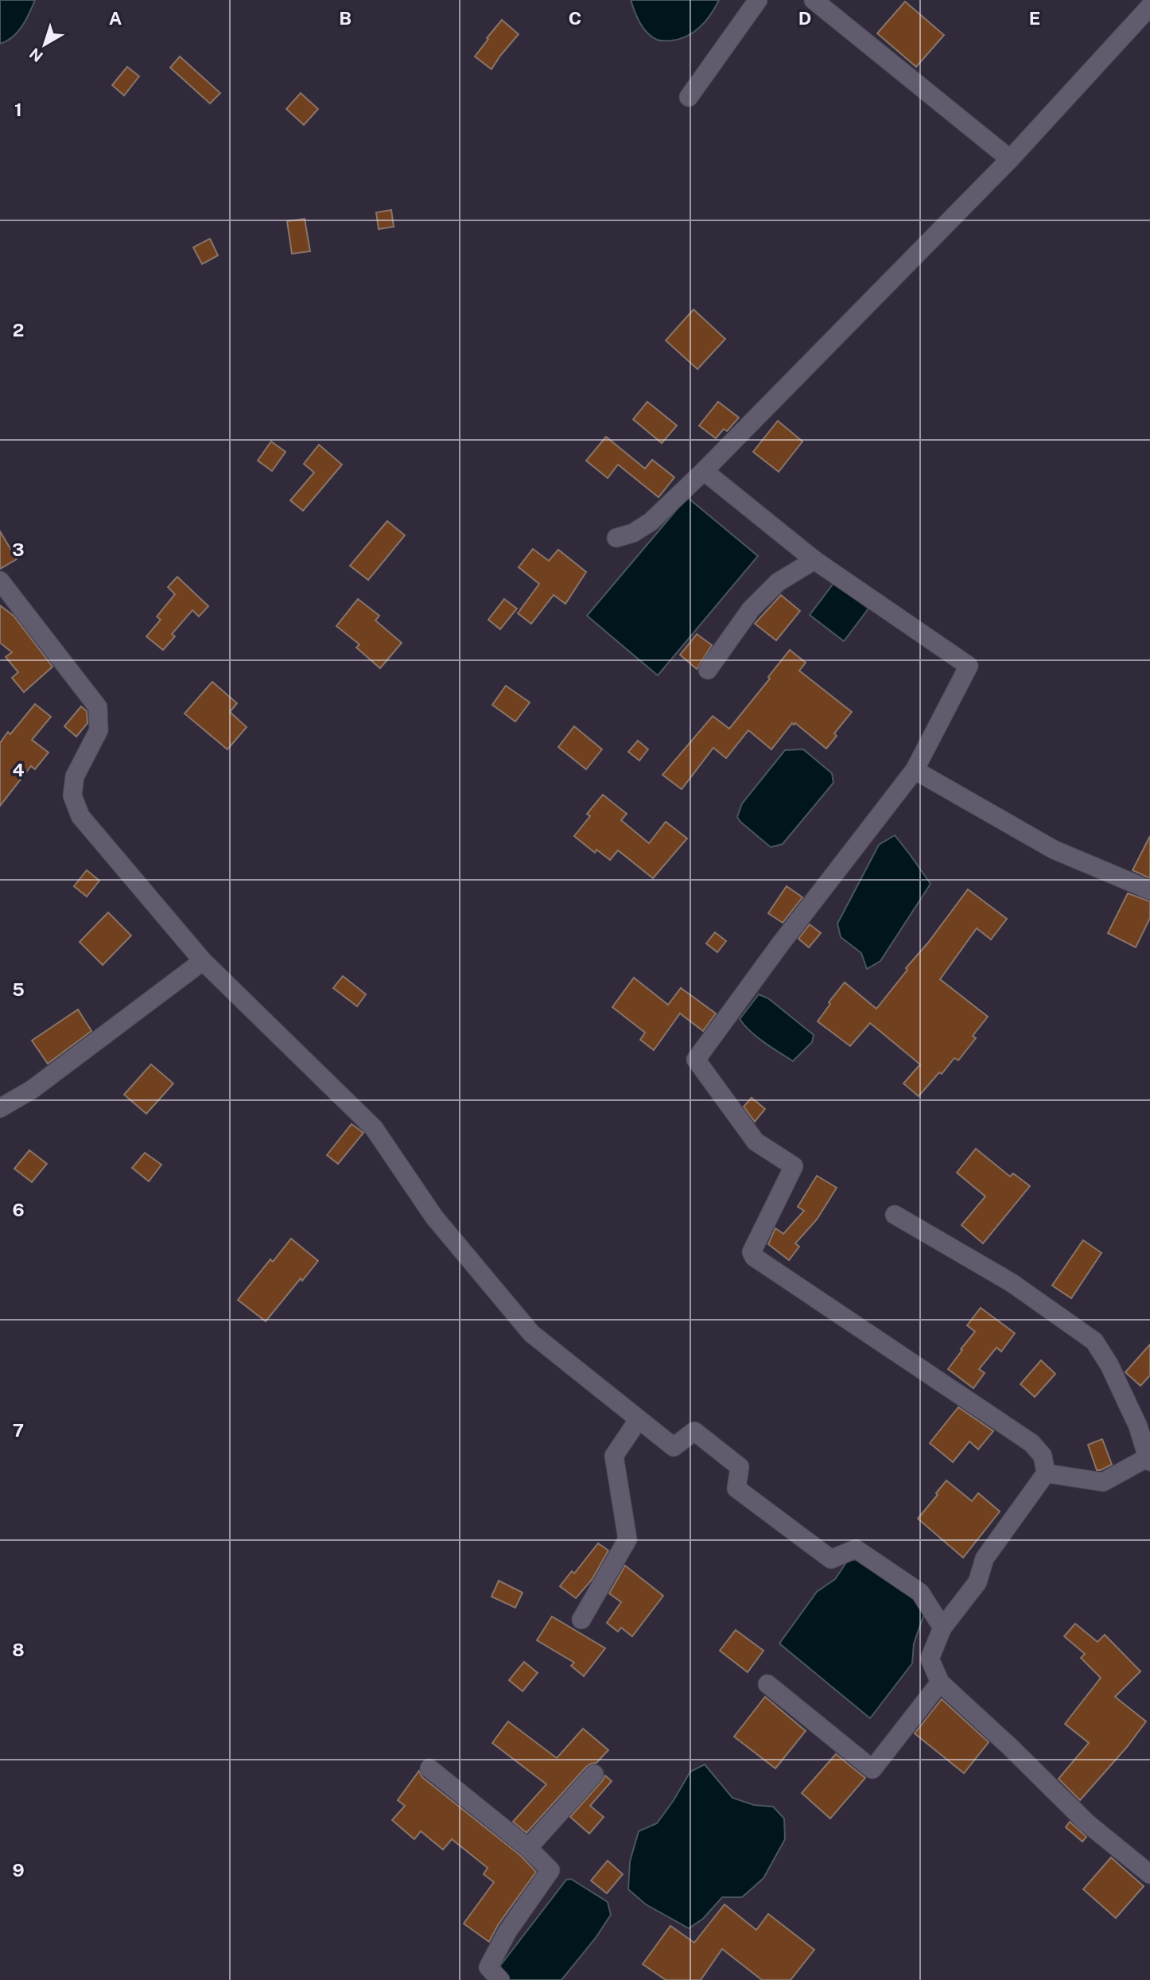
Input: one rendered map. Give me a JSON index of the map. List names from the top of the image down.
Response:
{
  "north": "bottom left",
  "grid": {
    "columns": [
      "A",
      "B",
      "C",
      "D",
      "E"
    ],
    "rows": [
      "1",
      "2",
      "3",
      "4",
      "5",
      "6",
      "7",
      "8",
      "9"
    ]
  }
}
